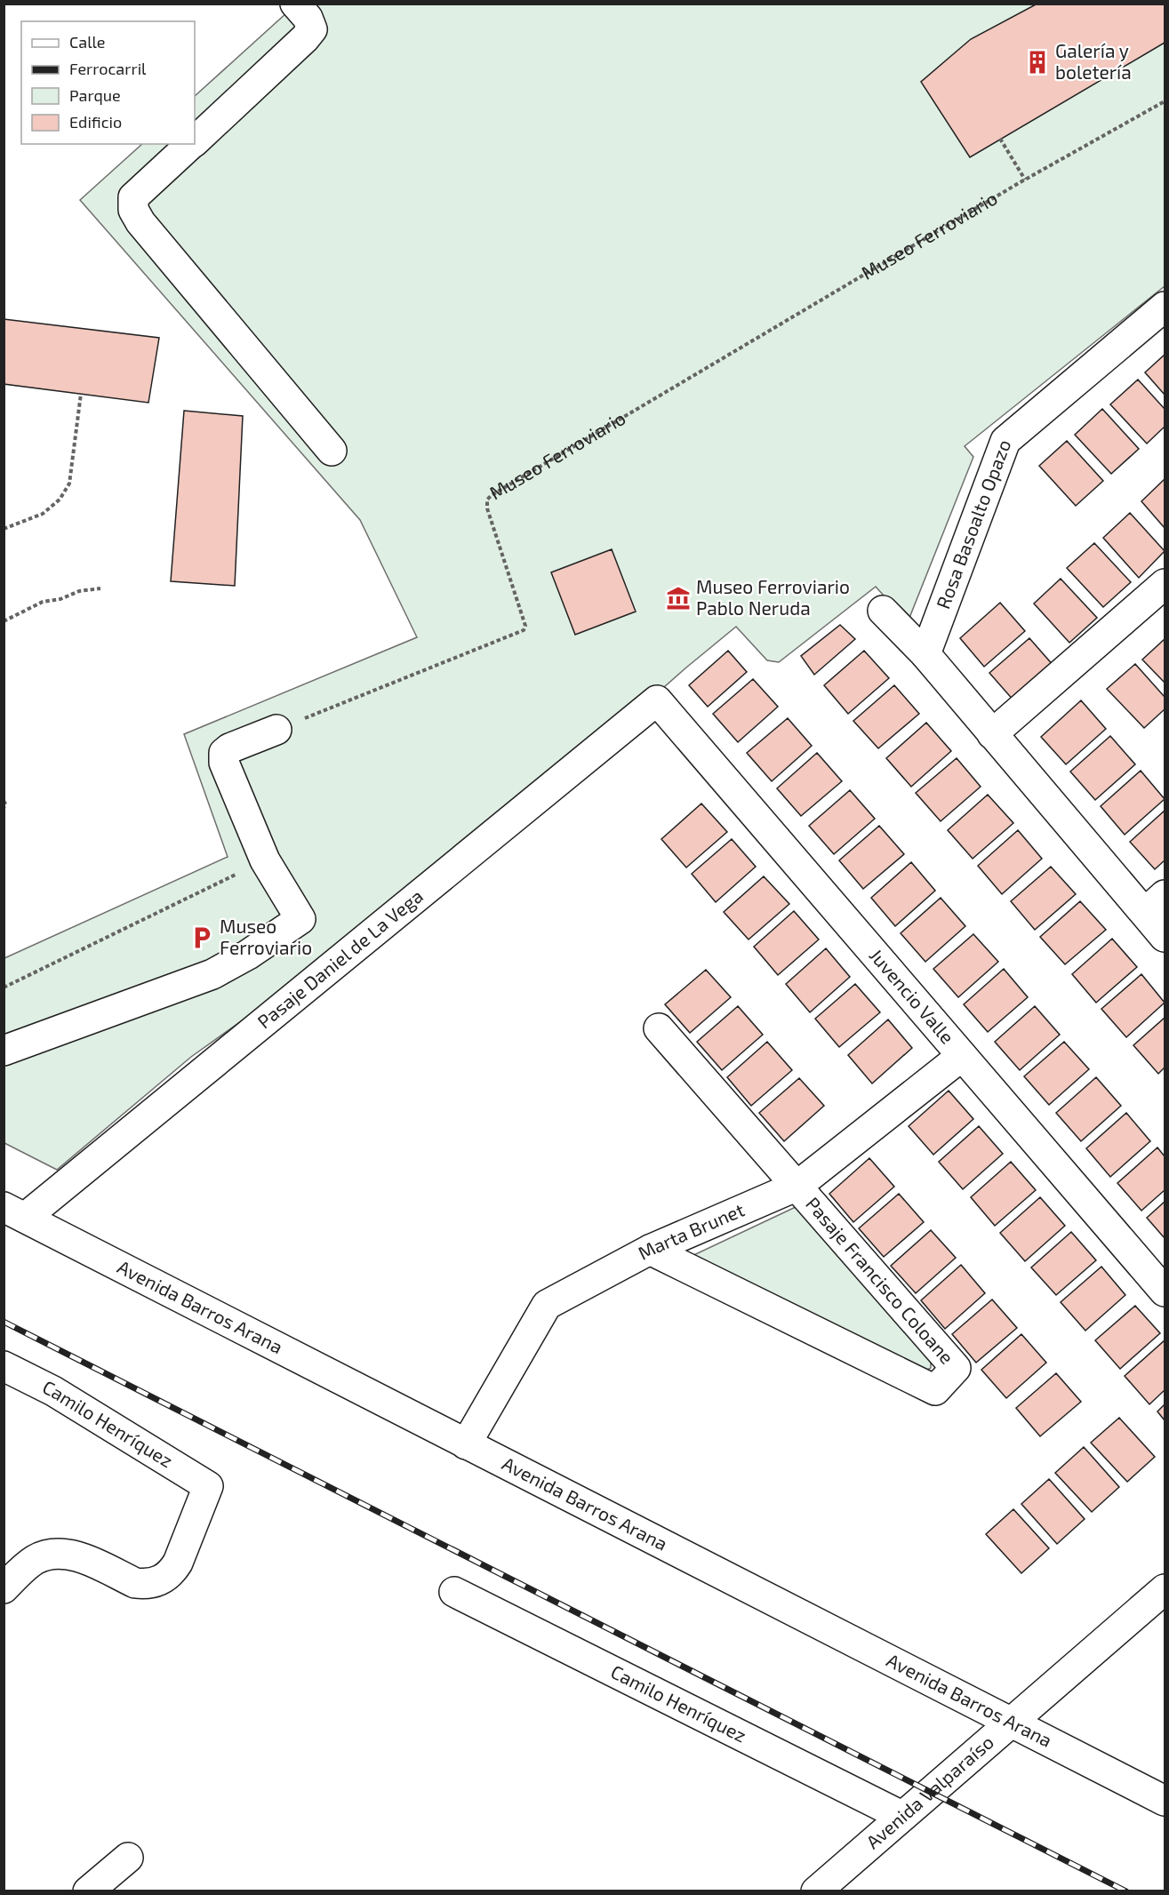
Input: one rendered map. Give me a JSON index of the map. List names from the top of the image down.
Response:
{
  "streets": {
    "street": [
      "Rosa Basoalto Opazo",
      "Pasaje Daniel de La Vega",
      "Juvencio Valle",
      "Marta Brunet",
      "Pasaje Francisco Coloane",
      "Avenida Barros Arana",
      "Camilo Henríquez",
      "Avenida Valparaíso"
    ],
    "path": ["Museo Ferroviario"]
  },
  "crossings": [
    ["Pasaje Daniel de La Vega", "Juvencio Valle"],
    ["Pasaje Daniel de La Vega", "Avenida Barros Arana"],
    ["Juvencio Valle", "Marta Brunet"],
    ["Marta Brunet", "Pasaje Francisco Coloane"],
    ["Marta Brunet", "Avenida Barros Arana"],
    ["Avenida Barros Arana", "Avenida Valparaíso"],
    ["Camilo Henríquez", "Avenida Valparaíso"]
  ],
  "places": {
    "building": ["Galería y boletería"],
    "museum": ["Museo Ferroviario Pablo Neruda"],
    "parking": ["Museo Ferroviario"]
  },
  "legend": [
    "Calle",
    "Ferrocarril",
    "Parque",
    "Edificio"
  ]
}
